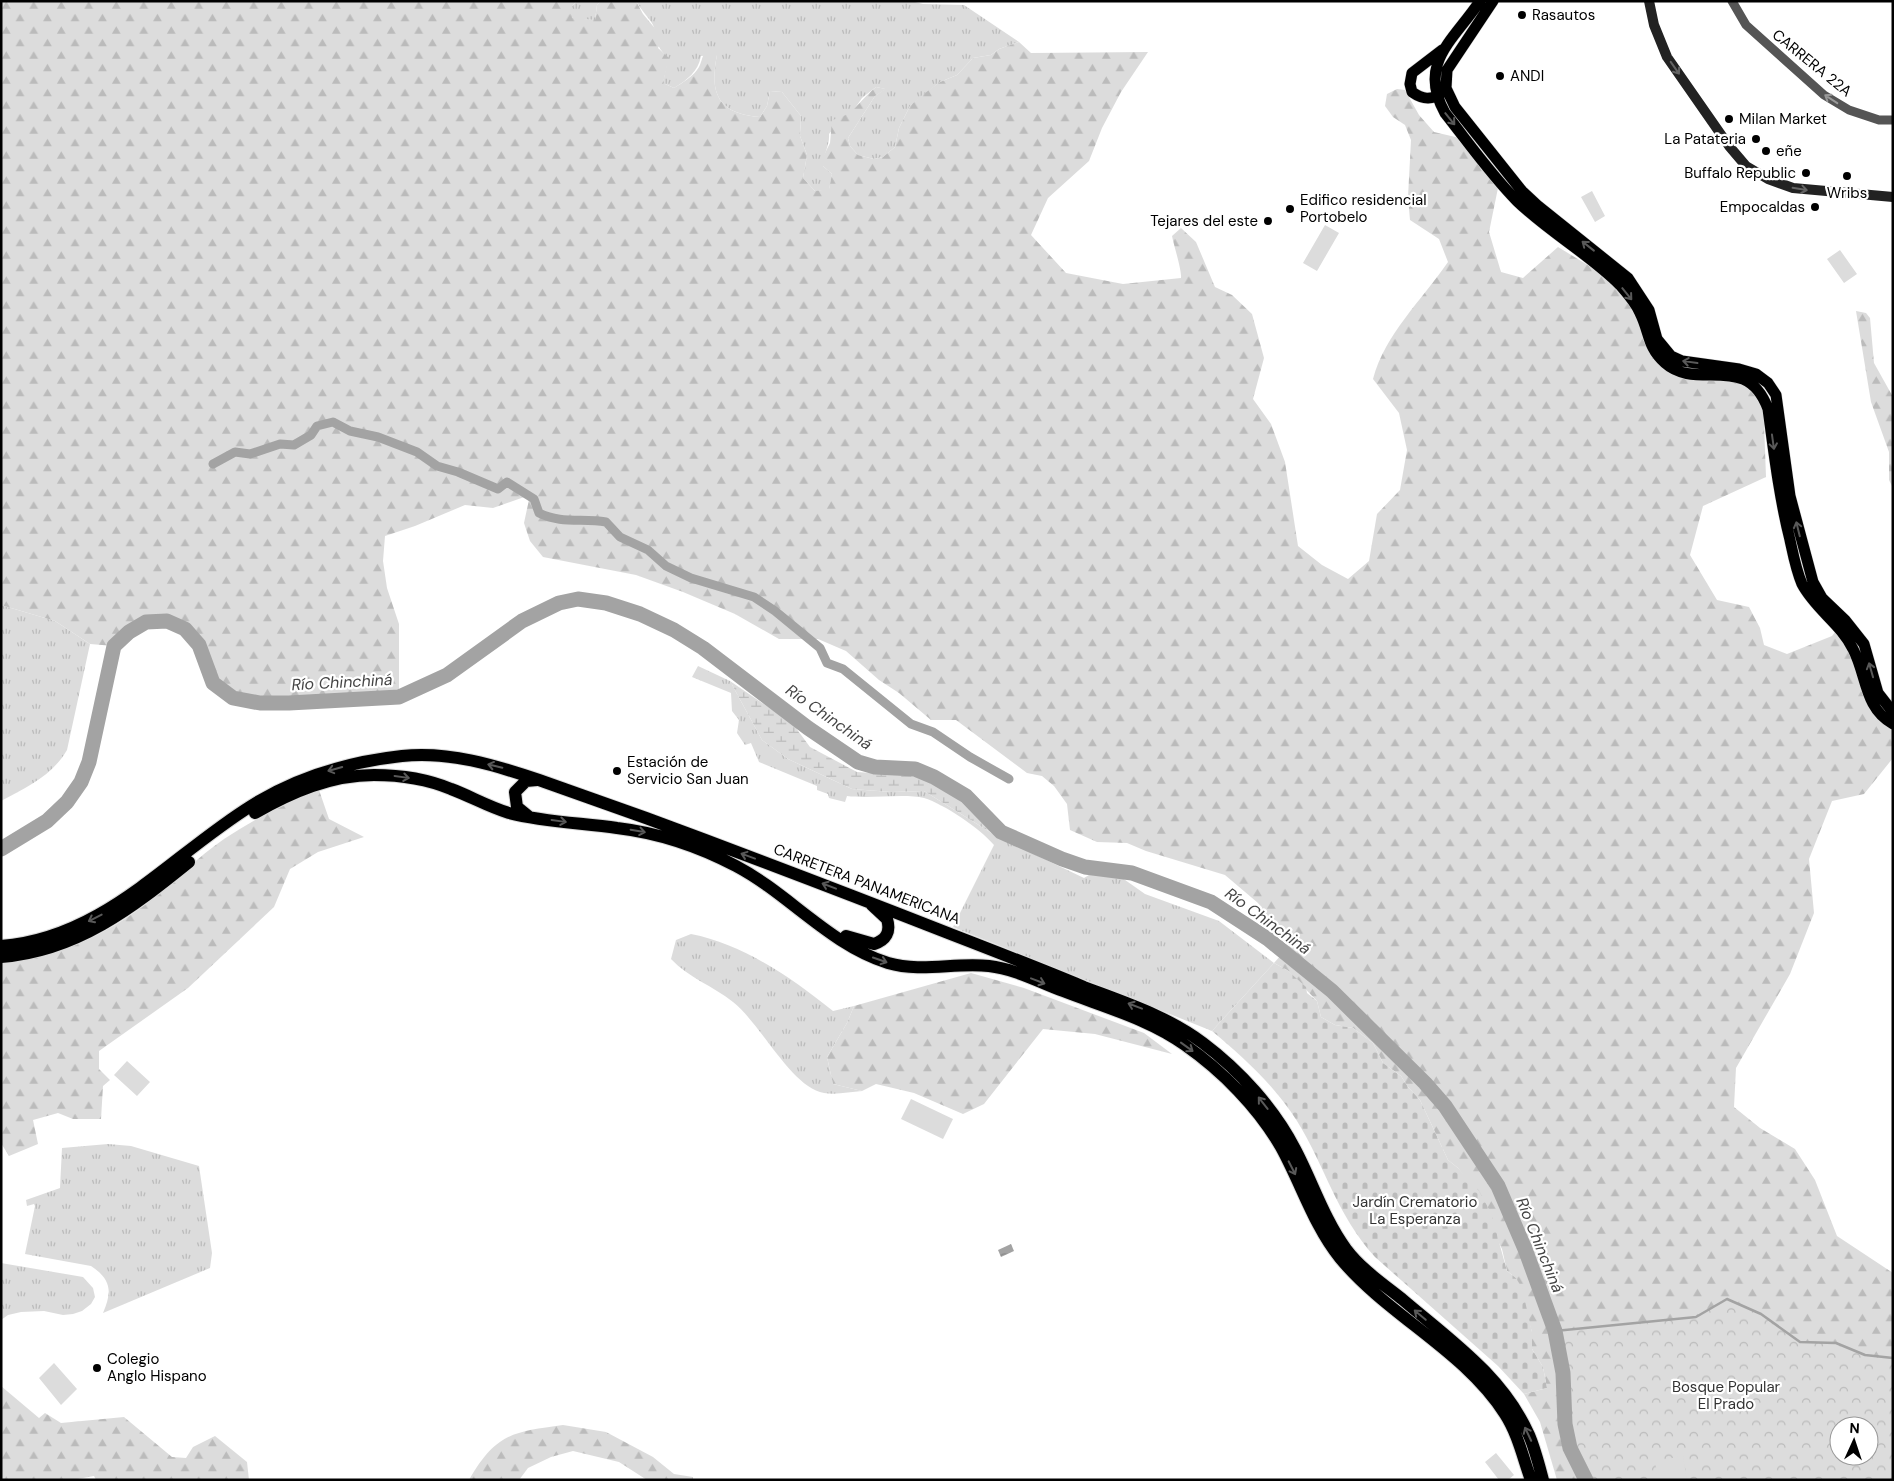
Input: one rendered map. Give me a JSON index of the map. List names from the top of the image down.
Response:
{
  "streets": {
    "highway": ["CARRETERA PANAMERICANA"],
    "street": ["CARRERA 22A"]
  },
  "one_way": ["CARRERA 22A", "CARRETERA PANAMERICANA"],
  "water": ["Río Chinchiná"],
  "parks": ["Jardín Crematorio La Esperanza", "Bosque Popular El Prado"],
  "places": [
    "Rasautos",
    "ANDI",
    "Milan Market",
    "La Patateria",
    "eñe",
    "Buffalo Republic",
    "Wribs",
    "Empocaldas",
    "Edifico residencial Portobelo",
    "Tejares del este",
    "Estación de Servicio San Juan",
    "Colegio Anglo Hispano"
  ],
  "north": "top"
}
